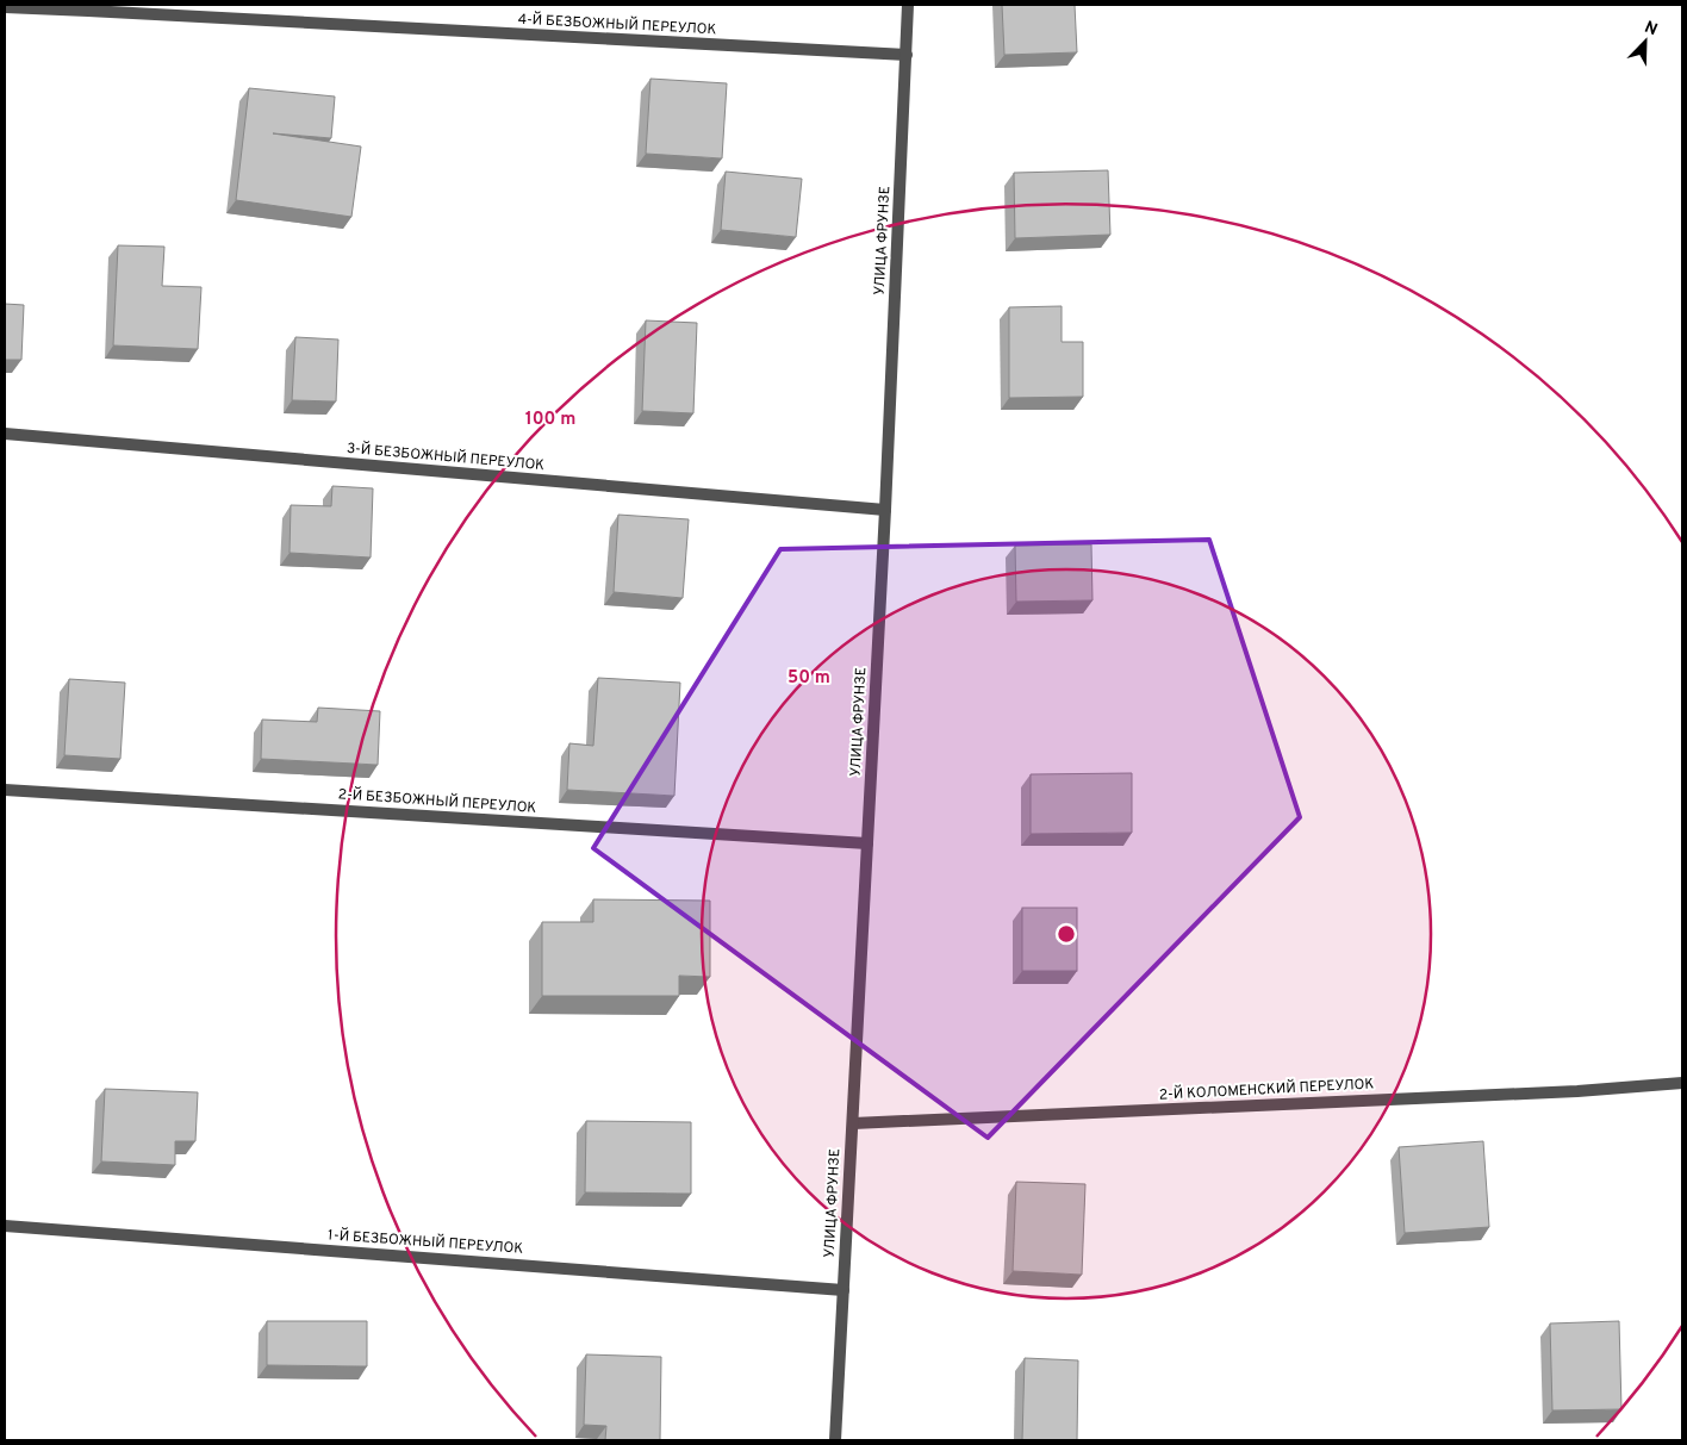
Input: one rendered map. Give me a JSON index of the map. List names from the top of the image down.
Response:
{
  "streets": {
    "street": [
      "4-Й БЕЗБОЖНЫЙ ПЕРЕУЛОК",
      "УЛИЦА ФРУНЗЕ",
      "3-Й БЕЗБОЖНЫЙ ПЕРЕУЛОК",
      "2-Й БЕЗБОЖНЫЙ ПЕРЕУЛОК",
      "2-Й КОЛОМЕНСКИЙ ПЕРЕУЛОК",
      "1-Й БЕЗБОЖНЫЙ ПЕРЕУЛОК"
    ]
  },
  "crossings": [
    ["4-Й БЕЗБОЖНЫЙ ПЕРЕУЛОК", "УЛИЦА ФРУНЗЕ"],
    ["УЛИЦА ФРУНЗЕ", "3-Й БЕЗБОЖНЫЙ ПЕРЕУЛОК"],
    ["УЛИЦА ФРУНЗЕ", "2-Й БЕЗБОЖНЫЙ ПЕРЕУЛОК"],
    ["УЛИЦА ФРУНЗЕ", "2-Й КОЛОМЕНСКИЙ ПЕРЕУЛОК"],
    ["УЛИЦА ФРУНЗЕ", "1-Й БЕЗБОЖНЫЙ ПЕРЕУЛОК"]
  ],
  "north": "top right",
  "rings": ["100 m", "50 m"]
}
